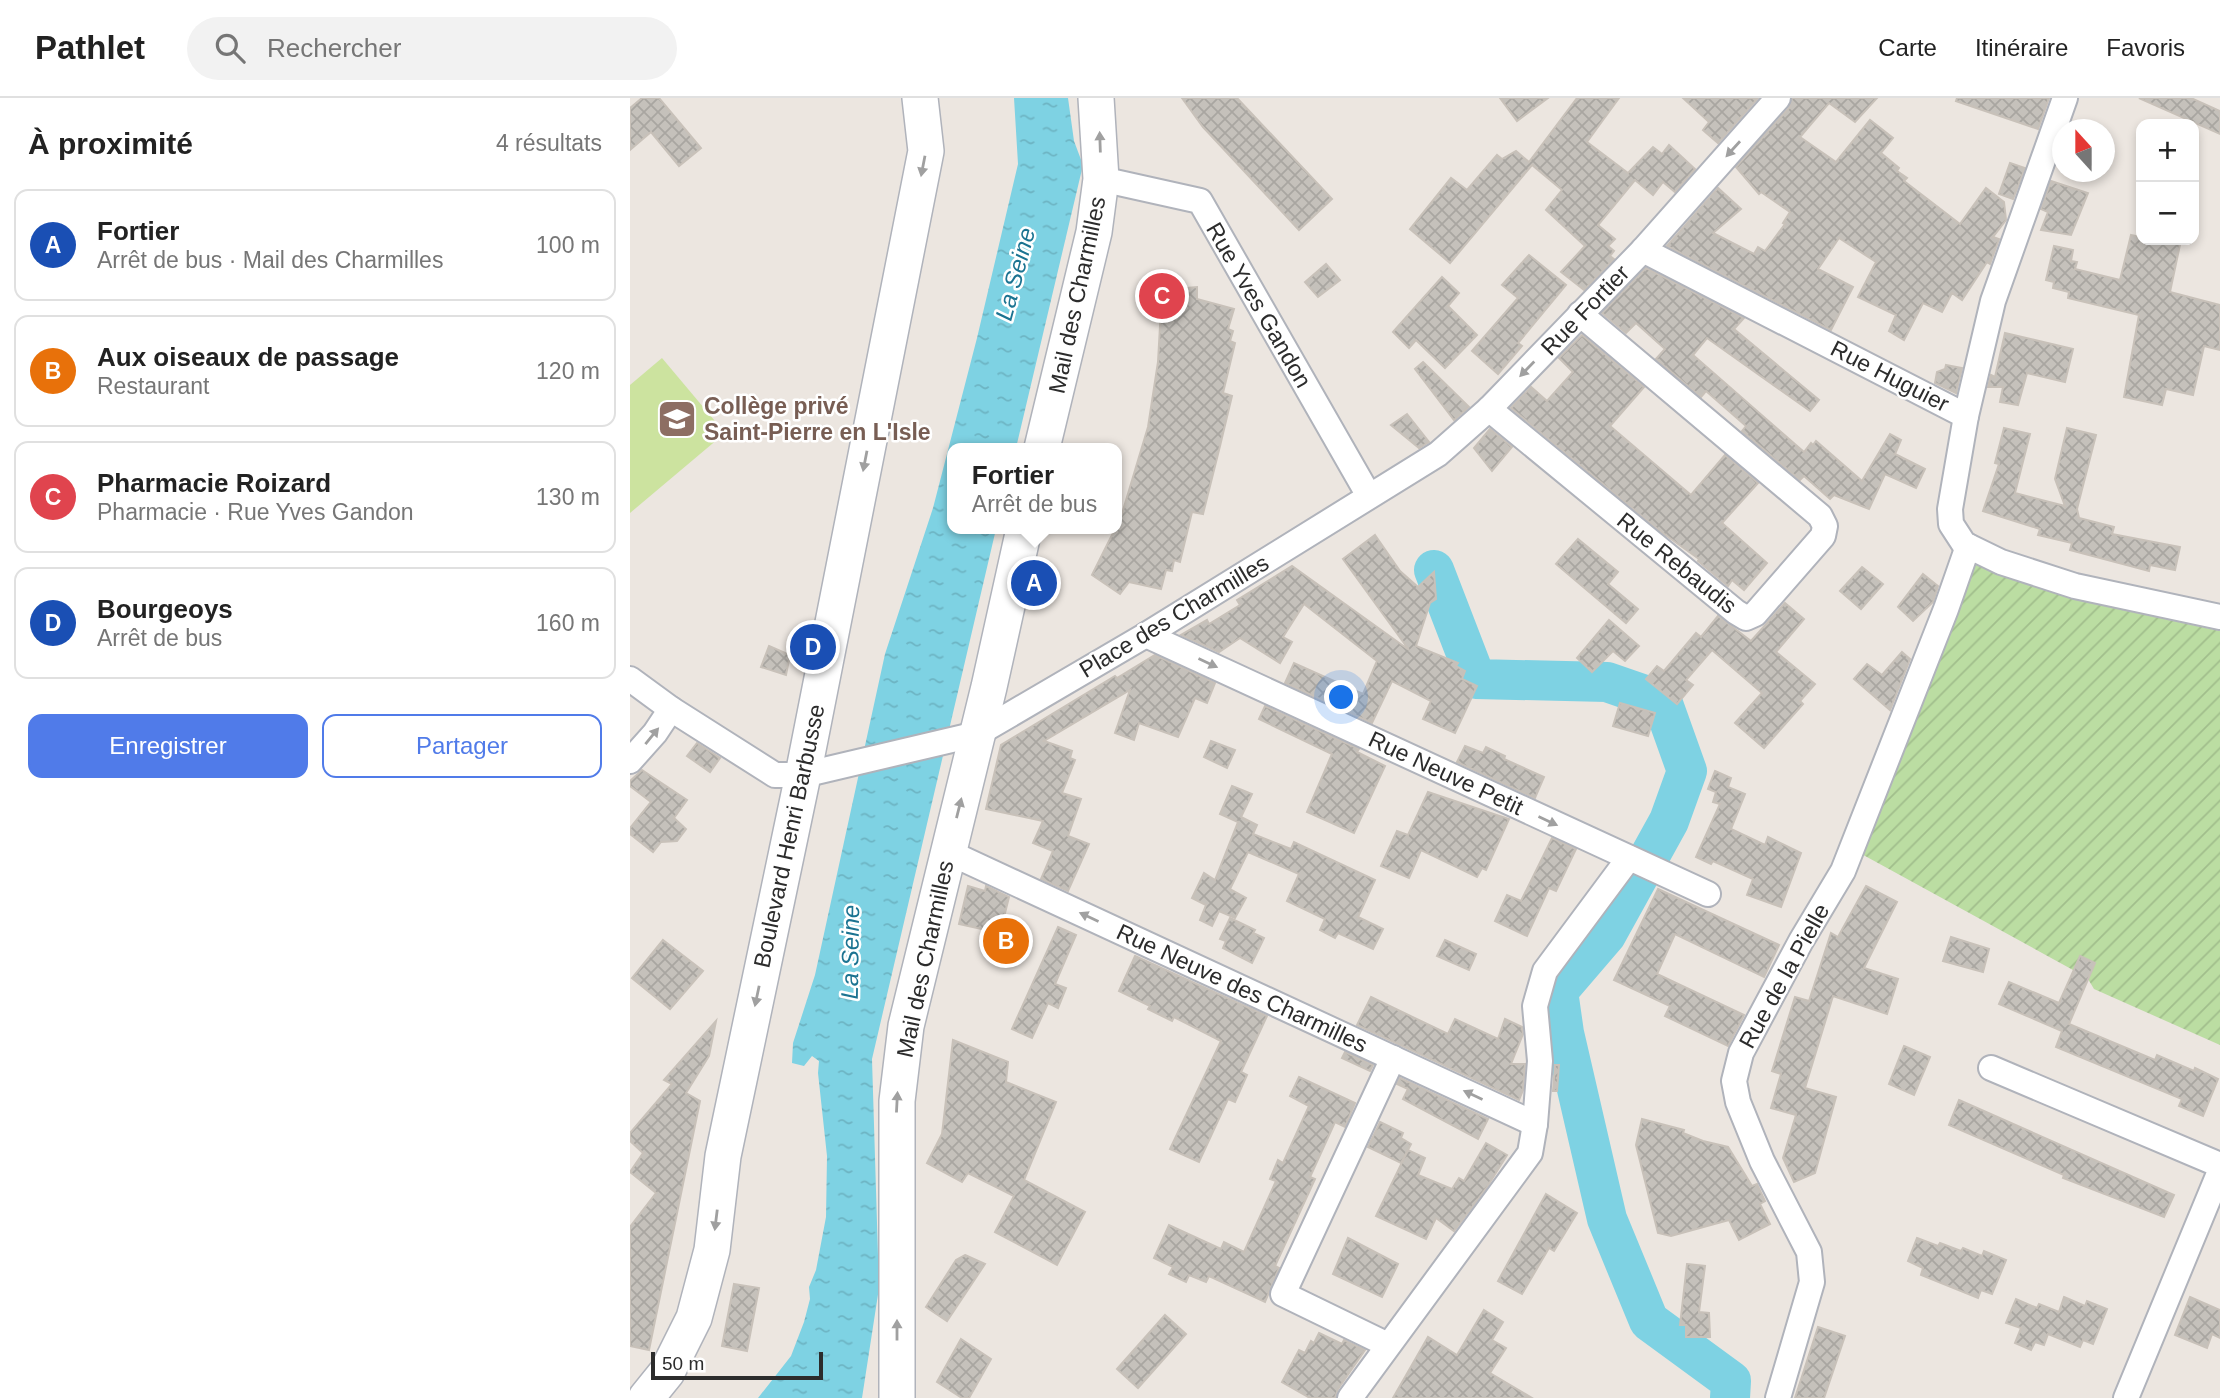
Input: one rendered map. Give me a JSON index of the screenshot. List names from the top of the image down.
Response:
{
  "streets": {
    "main road": ["Mail des Charmilles", "Boulevard Henri Barbusse"],
    "street": [
      "Rue Yves Gandon",
      "Rue Fortier",
      "Rue Huguier",
      "Rue Rebaudis",
      "Place des Charmilles",
      "Rue Neuve Petit",
      "Rue de la Pielle",
      "Rue Neuve des Charmilles"
    ]
  },
  "crossings": [
    ["Mail des Charmilles", "Rue Yves Gandon"],
    ["Mail des Charmilles", "Place des Charmilles"],
    ["Mail des Charmilles", "Rue Neuve des Charmilles"],
    ["Rue Yves Gandon", "Rue Fortier"],
    ["Rue Yves Gandon", "Place des Charmilles"],
    ["Rue Fortier", "Rue Huguier"],
    ["Rue Fortier", "Rue Rebaudis"],
    ["Rue Fortier", "Place des Charmilles"],
    ["Rue Huguier", "Rue de la Pielle"],
    ["Place des Charmilles", "Rue Neuve Petit"],
    ["Place des Charmilles", "Boulevard Henri Barbusse"]
  ],
  "one_way": [
    "Mail des Charmilles",
    "Rue Fortier",
    "Rue Neuve Petit",
    "Boulevard Henri Barbusse",
    "Rue Neuve des Charmilles"
  ],
  "water": ["La Seine"],
  "places": {
    "school or university": ["Collège privé Saint-Pierre en L'Isle"]
  },
  "scale_bar": "50 m",
  "north": "top",
  "page": {
    "header": "Pathlet",
    "search": "Rechercher",
    "nav": ["Carte", "Itinéraire", "Favoris"],
    "heading": ["À proximité", "4 résultats"],
    "map_buttons": ["+", "−"],
    "list": [
      {
        "mark": "A",
        "name": "Fortier",
        "note": "Arrêt de bus · Mail des Charmilles",
        "value": "100 m"
      },
      {
        "mark": "B",
        "name": "Aux oiseaux de passage",
        "note": "Restaurant",
        "value": "120 m"
      },
      {
        "mark": "C",
        "name": "Pharmacie Roizard",
        "note": "Pharmacie · Rue Yves Gandon",
        "value": "130 m"
      },
      {
        "mark": "D",
        "name": "Bourgeoys",
        "note": "Arrêt de bus",
        "value": "160 m"
      }
    ],
    "pins": [
      "C",
      "A",
      "D",
      "B"
    ],
    "popup": ["Fortier", "Arrêt de bus"],
    "buttons": ["Enregistrer", "Partager"],
    "scale": "50 m"
  }
}
